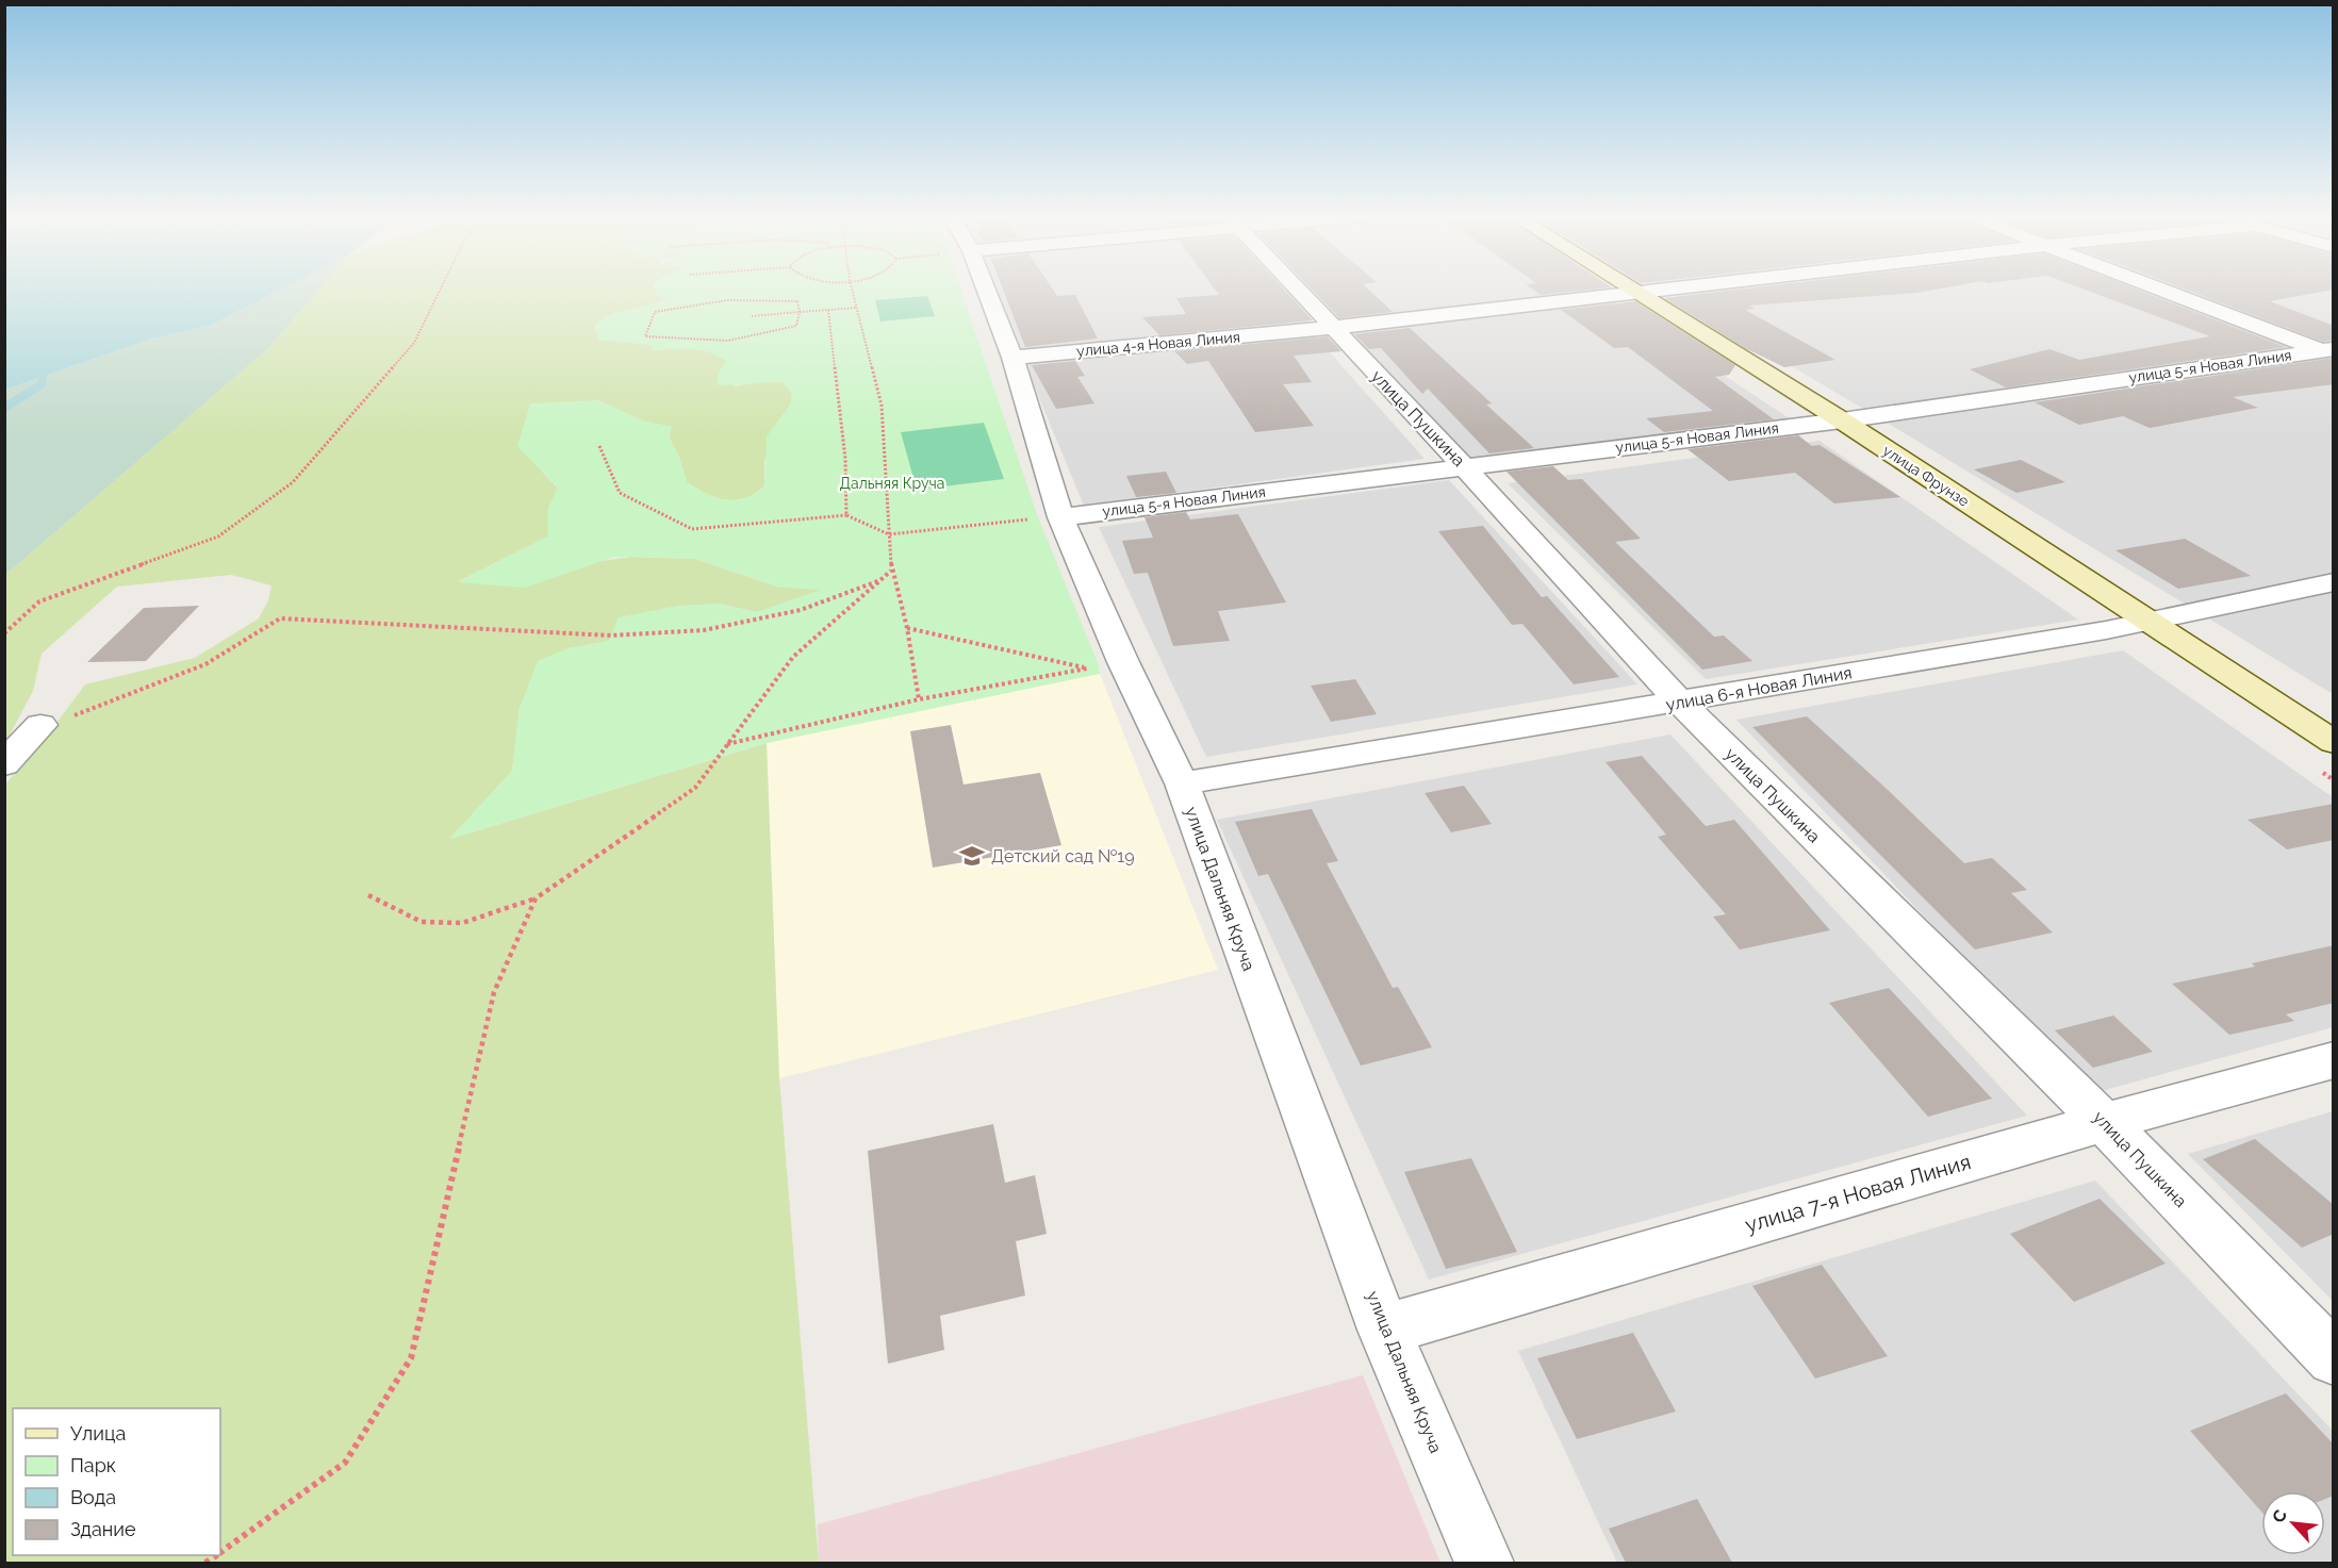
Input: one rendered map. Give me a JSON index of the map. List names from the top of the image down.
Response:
{
  "streets": {
    "main road": ["улица Фрунзе"],
    "street": [
      "улица 4-я Новая Линия",
      "улица 5-я Новая Линия",
      "улица Пушкина",
      "улица 6-я Новая Линия",
      "улица Дальняя Круча",
      "улица 7-я Новая Линия"
    ]
  },
  "crossings": [
    ["улица 4-я Новая Линия", "улица Пушкина"],
    ["улица 4-я Новая Линия", "улица Фрунзе"],
    ["улица 4-я Новая Линия", "улица Дальняя Круча"],
    ["улица 5-я Новая Линия", "улица Пушкина"],
    ["улица 5-я Новая Линия", "улица Фрунзе"],
    ["улица 5-я Новая Линия", "улица Дальняя Круча"],
    ["улица Пушкина", "улица 6-я Новая Линия"],
    ["улица Пушкина", "улица 7-я Новая Линия"],
    ["улица Фрунзе", "улица 6-я Новая Линия"],
    ["улица 6-я Новая Линия", "улица Дальняя Круча"],
    ["улица Дальняя Круча", "улица 7-я Новая Линия"]
  ],
  "parks": ["Дальняя Круча"],
  "places": {
    "school or university": ["Детский сад №19"]
  },
  "legend": [
    "Улица",
    "Парк",
    "Вода",
    "Здание"
  ],
  "north": "top left"
}
